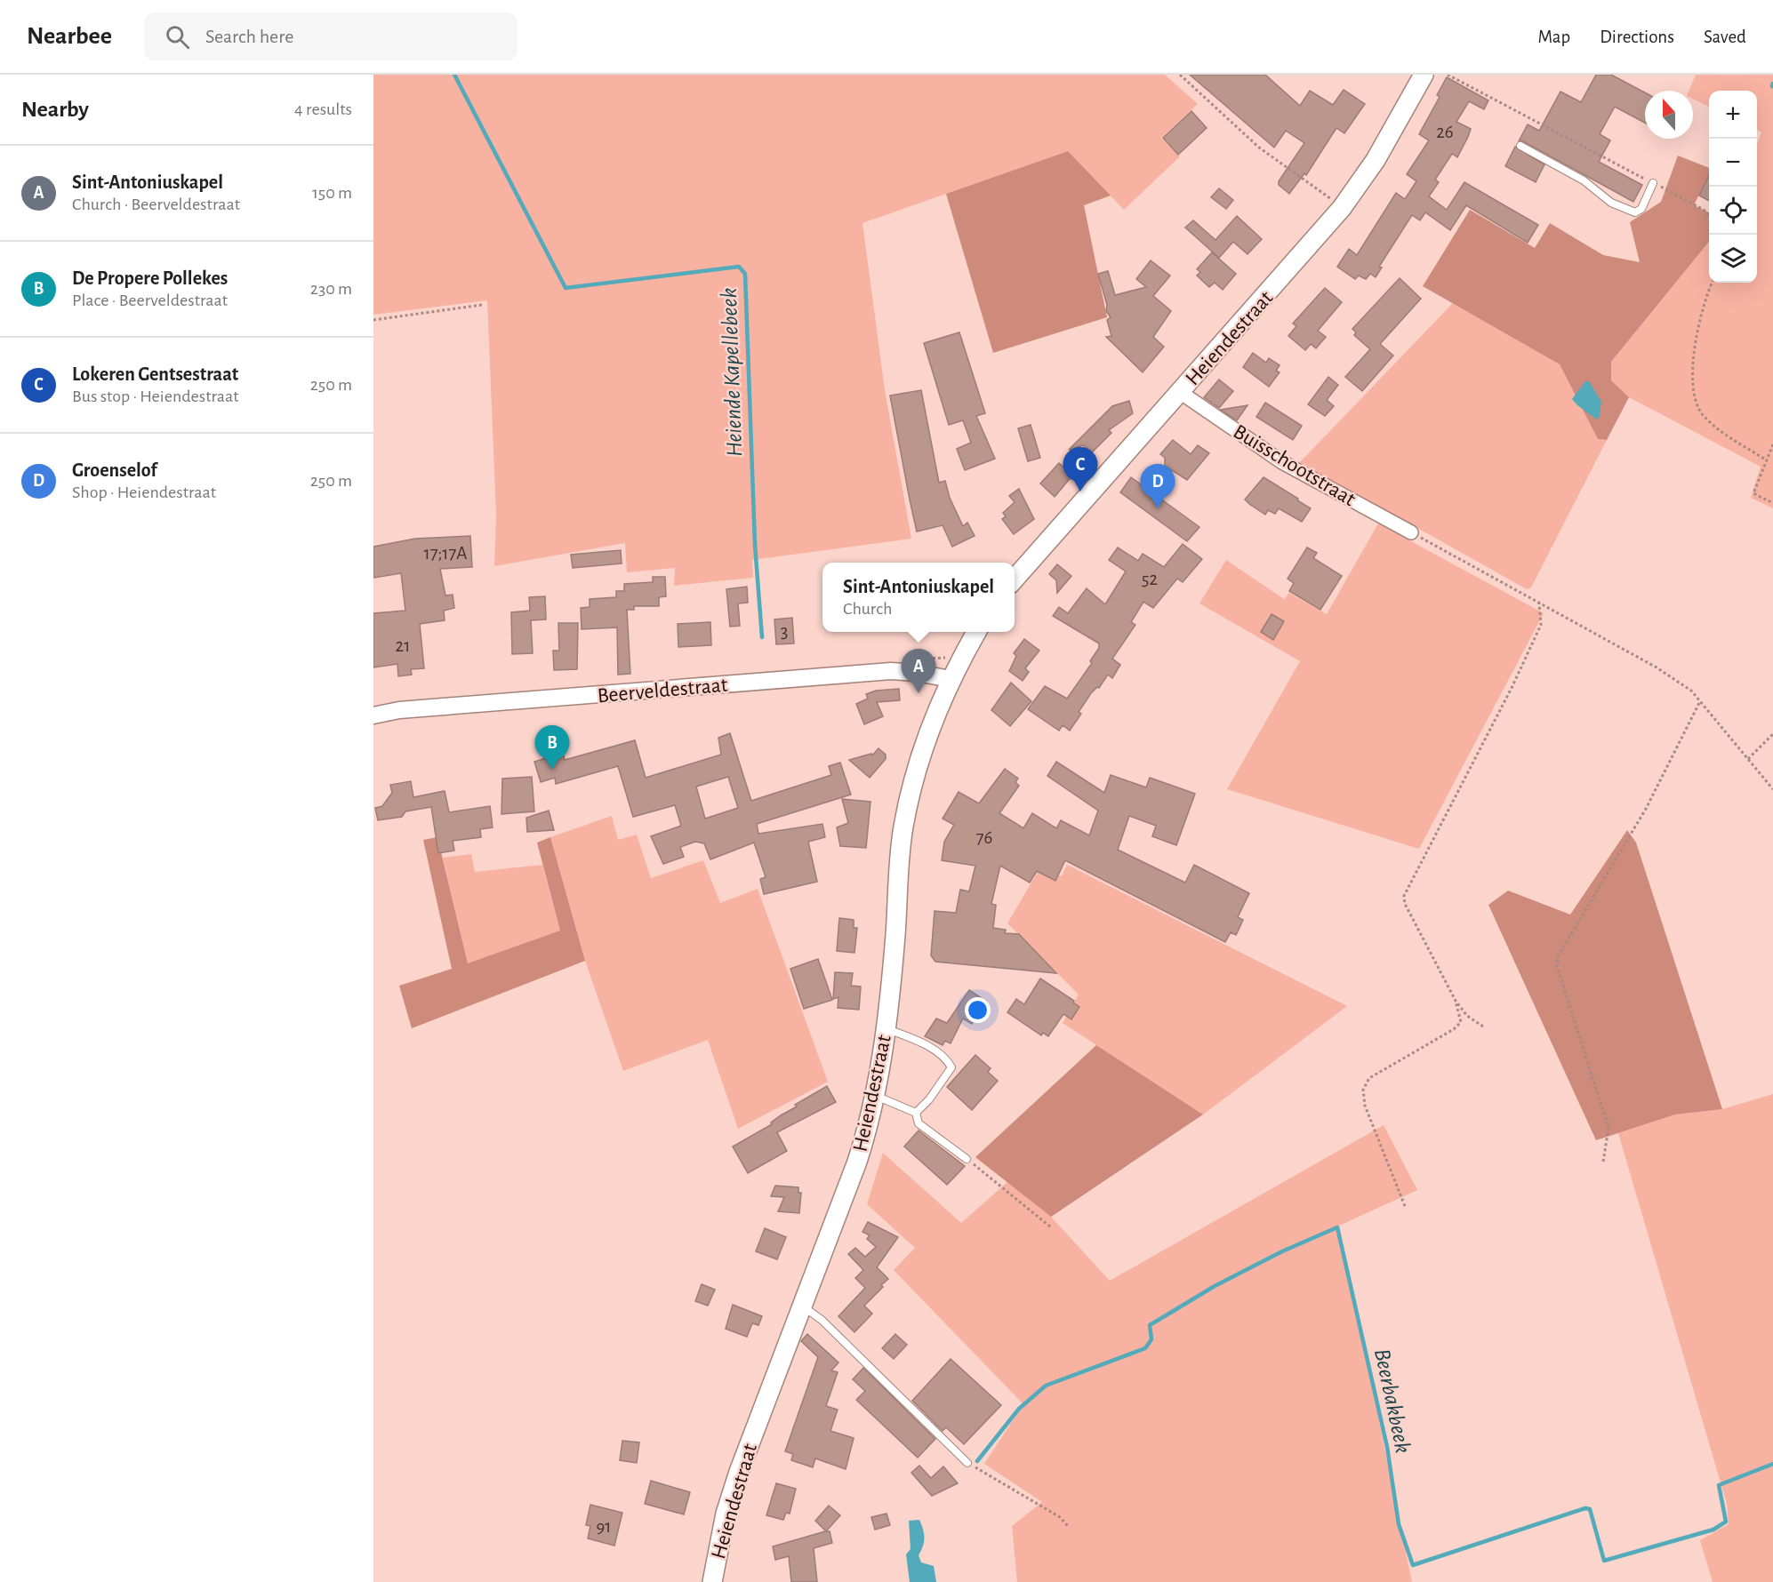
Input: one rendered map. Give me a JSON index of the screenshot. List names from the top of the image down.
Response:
{
  "streets": {
    "main road": ["Heiendestraat"],
    "street": ["Buisschootstraat", "Beerveldestraat"]
  },
  "crossings": [
    ["Heiendestraat", "Buisschootstraat"],
    ["Heiendestraat", "Beerveldestraat"]
  ],
  "water": ["Heiende Kapellebeek", "Beerbakbeek"],
  "house_numbers": [
    "26",
    "17;17A",
    "52",
    "3",
    "21",
    "76",
    "91"
  ],
  "north": "top",
  "page": {
    "header": "Nearbee",
    "search": "Search here",
    "nav": ["Map", "Directions", "Saved"],
    "heading": ["Nearby", "4 results"],
    "map_buttons": ["+", "−"],
    "list": [
      {
        "mark": "A",
        "name": "Sint-Antoniuskapel",
        "note": "Church · Beerveldestraat",
        "value": "150 m"
      },
      {
        "mark": "B",
        "name": "De Propere Pollekes",
        "note": "Place · Beerveldestraat",
        "value": "230 m"
      },
      {
        "mark": "C",
        "name": "Lokeren Gentsestraat",
        "note": "Bus stop · Heiendestraat",
        "value": "250 m"
      },
      {
        "mark": "D",
        "name": "Groenselof",
        "note": "Shop · Heiendestraat",
        "value": "250 m"
      }
    ],
    "pins": [
      "C",
      "D",
      "A",
      "B"
    ],
    "popup": ["Sint-Antoniuskapel", "Church"]
  }
}
